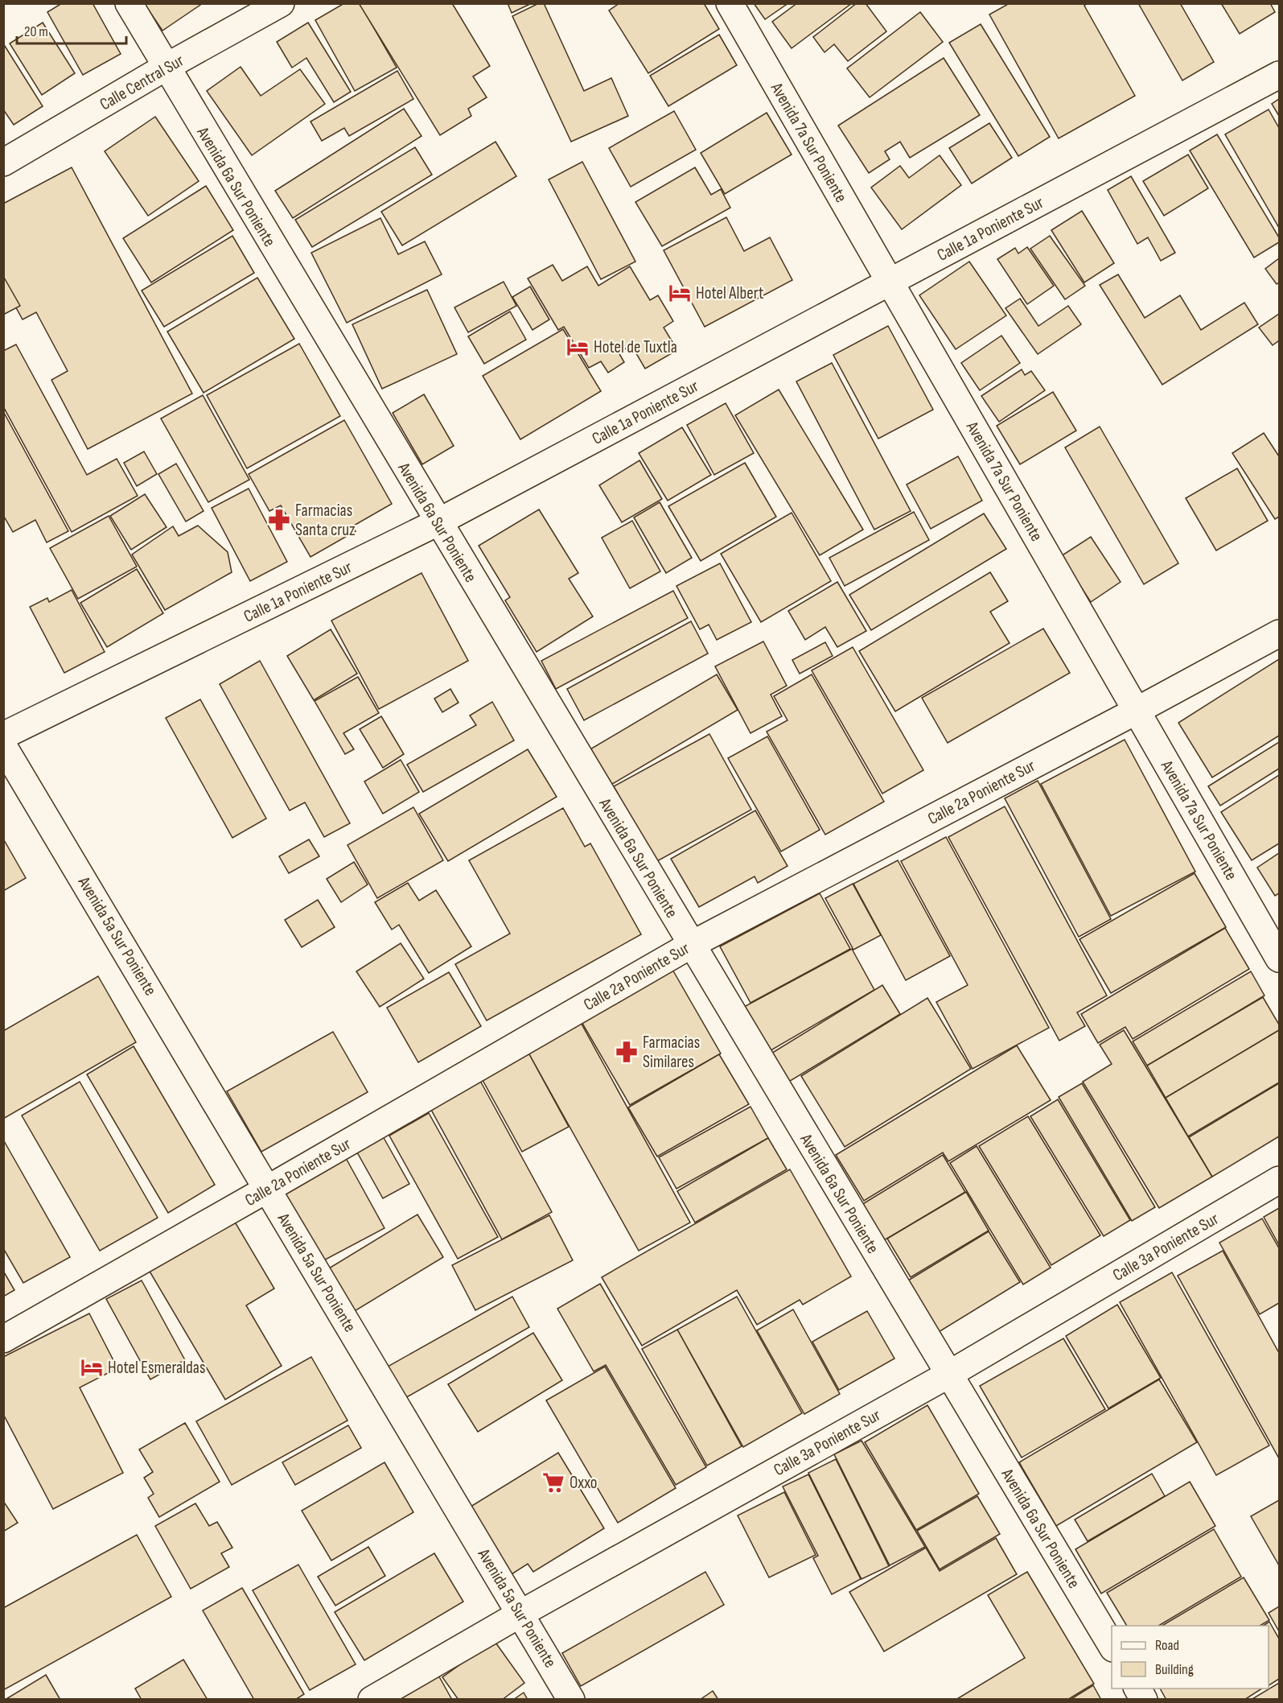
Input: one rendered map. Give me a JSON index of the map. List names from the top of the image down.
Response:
{
  "streets": {
    "street": [
      "Calle Central Sur",
      "Avenida 7a Sur Poniente",
      "Avenida 6a Sur Poniente",
      "Calle 1a Poniente Sur",
      "Calle 2a Poniente Sur",
      "Avenida 5a Sur Poniente",
      "Calle 3a Poniente Sur"
    ]
  },
  "crossings": [
    ["Calle Central Sur", "Avenida 6a Sur Poniente"],
    ["Avenida 7a Sur Poniente", "Calle 1a Poniente Sur"],
    ["Avenida 7a Sur Poniente", "Calle 2a Poniente Sur"],
    ["Avenida 6a Sur Poniente", "Calle 1a Poniente Sur"],
    ["Avenida 6a Sur Poniente", "Calle 2a Poniente Sur"],
    ["Avenida 6a Sur Poniente", "Calle 3a Poniente Sur"],
    ["Calle 2a Poniente Sur", "Avenida 5a Sur Poniente"],
    ["Avenida 5a Sur Poniente", "Calle 3a Poniente Sur"]
  ],
  "places": {
    "hotel": ["Hotel Albert", "Hotel de Tuxtla", "Hotel Esmeraldas"],
    "pharmacy": ["Farmacias Santa cruz", "Farmacias Similares"],
    "supermarket": ["Oxxo"]
  },
  "legend": ["Road", "Building"],
  "scale_bar": "20 m"
}
